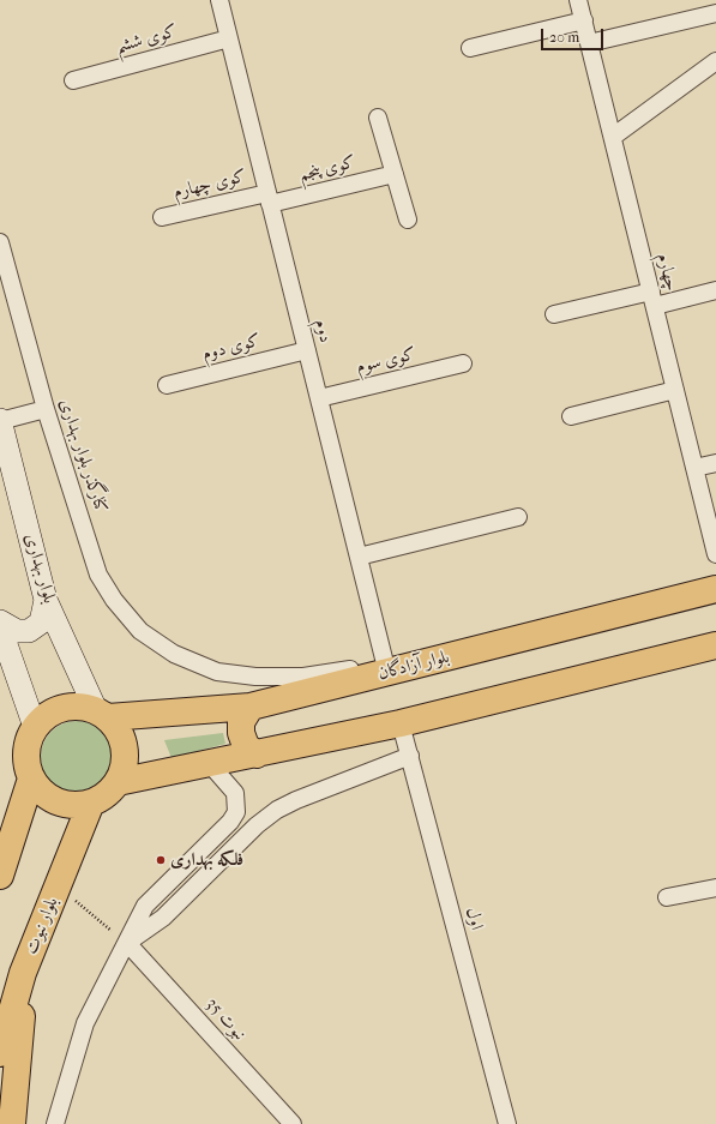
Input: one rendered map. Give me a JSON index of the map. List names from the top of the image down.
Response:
{
  "streets": {
    "main road": ["بلوار بهداری", "بلوار آزادگان", "بلوار نبوت"],
    "street": [
      "کوی ششم",
      "کوی پنجم",
      "کوی چهارم",
      "چهارم",
      "دوم",
      "کوی دوم",
      "کوی سوم",
      "کنارگذر بلوار بهداری",
      "اول",
      "نبوت 35"
    ]
  },
  "crossings": [
    ["کوی ششم", "دوم"],
    ["کوی پنجم", "کوی چهارم"],
    ["کوی پنجم", "دوم"],
    ["کوی چهارم", "دوم"],
    ["دوم", "کوی دوم"],
    ["دوم", "کوی سوم"],
    ["دوم", "کنارگذر بلوار بهداری"],
    ["دوم", "بلوار آزادگان"],
    ["کنارگذر بلوار بهداری", "بلوار آزادگان"],
    ["بلوار بهداری", "بلوار آزادگان"],
    ["بلوار بهداری", "بلوار نبوت"],
    ["بلوار آزادگان", "بلوار نبوت"]
  ],
  "places": ["فلکه بهداری"],
  "scale_bar": "20 m"
}
